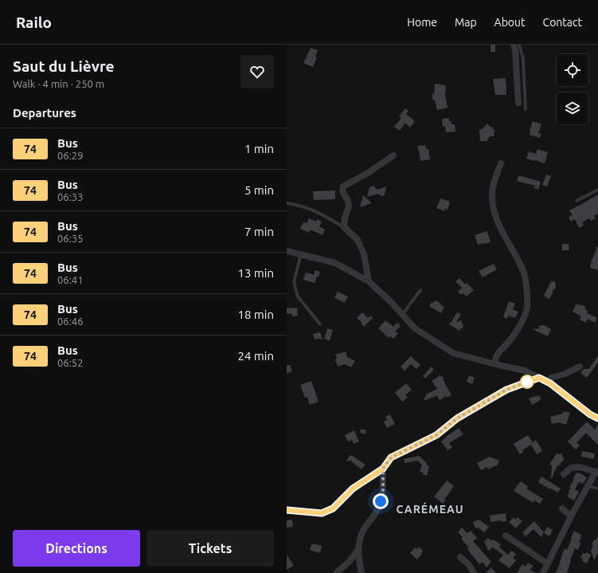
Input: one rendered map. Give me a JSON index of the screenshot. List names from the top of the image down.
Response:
{
  "districts": ["CARÉMEAU"],
  "lines": ["bus line 74"],
  "page": {
    "header": "Railo",
    "nav": [
      "Home",
      "Map",
      "About",
      "Contact"
    ],
    "heading": [
      ["Saut du Lièvre", "Walk · 4 min · 250 m"],
      "Departures"
    ],
    "list": [
      {
        "mark": "74",
        "name": "Bus",
        "note": "06:29",
        "value": "1 min"
      },
      {
        "mark": "74",
        "name": "Bus",
        "note": "06:33",
        "value": "5 min"
      },
      {
        "mark": "74",
        "name": "Bus",
        "note": "06:35",
        "value": "7 min"
      },
      {
        "mark": "74",
        "name": "Bus",
        "note": "06:41",
        "value": "13 min"
      },
      {
        "mark": "74",
        "name": "Bus",
        "note": "06:46",
        "value": "18 min"
      },
      {
        "mark": "74",
        "name": "Bus",
        "note": "06:52",
        "value": "24 min"
      }
    ],
    "buttons": ["Directions", "Tickets"]
  }
}
